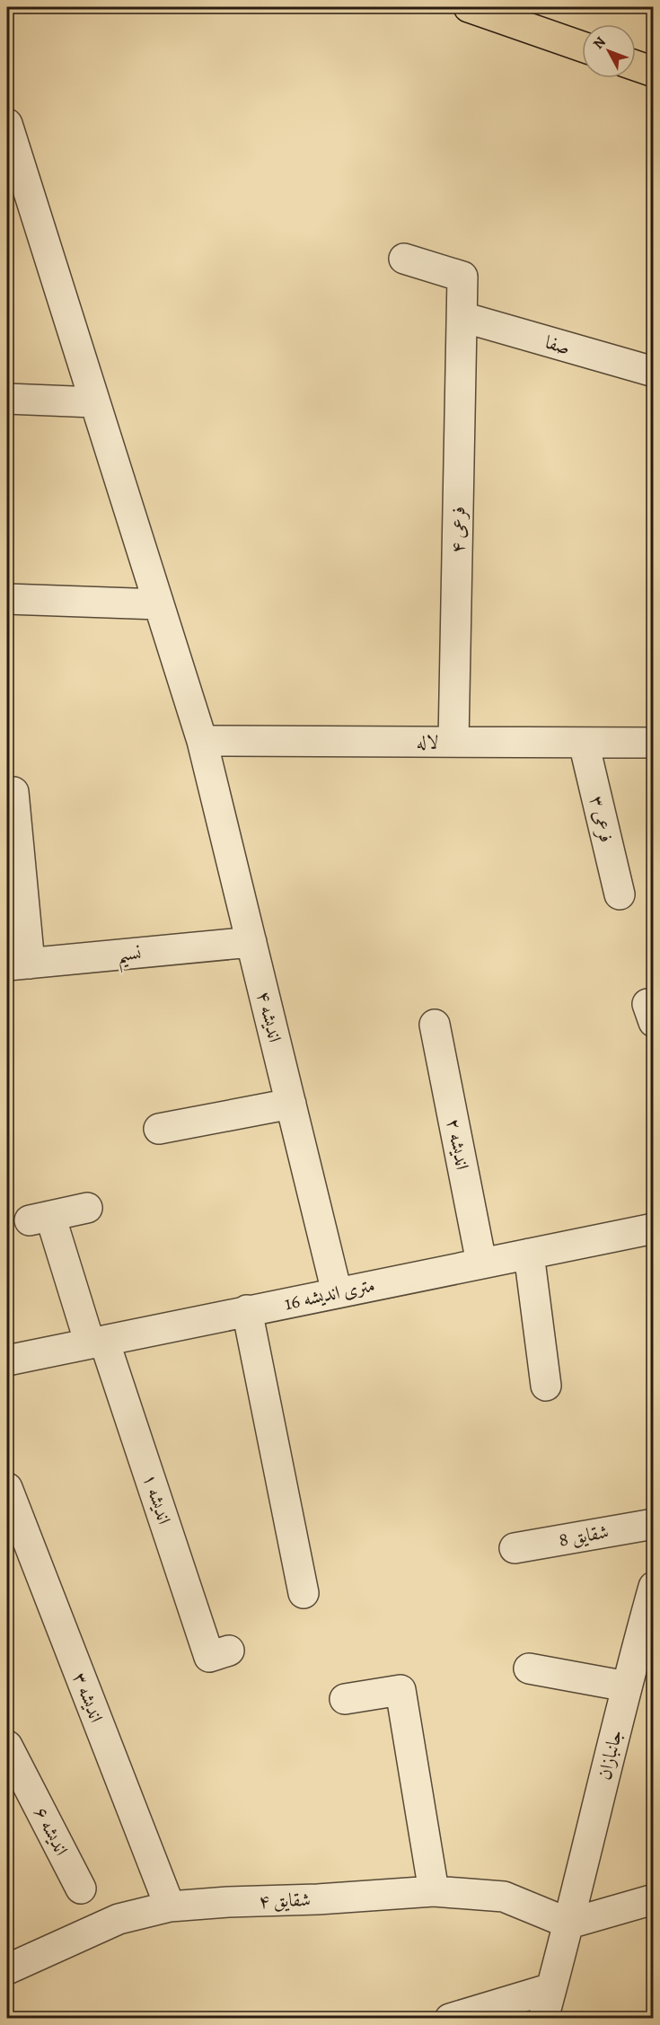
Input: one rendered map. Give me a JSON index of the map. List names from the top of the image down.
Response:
{
  "streets": {
    "street": [
      "صفا",
      "فرعی ۴",
      "لاله",
      "فرعی ۳",
      "نسیم",
      "اندیشه ۴",
      "اندیشه ۲",
      "16 متری اندیشه",
      "اندیشه ۱",
      "شقایق 8",
      "اندیشه ۳",
      "جانبازان",
      "اندیشه ۶",
      "شقایق ۴"
    ]
  },
  "crossings": [
    ["صفا", "فرعی ۴"],
    ["فرعی ۴", "لاله"],
    ["لاله", "فرعی ۳"],
    ["لاله", "اندیشه ۴"],
    ["نسیم", "اندیشه ۴"],
    ["اندیشه ۴", "16 متری اندیشه"],
    ["اندیشه ۲", "16 متری اندیشه"],
    ["16 متری اندیشه", "اندیشه ۱"],
    ["اندیشه ۳", "شقایق ۴"],
    ["جانبازان", "شقایق ۴"]
  ],
  "north": "top left"
}
